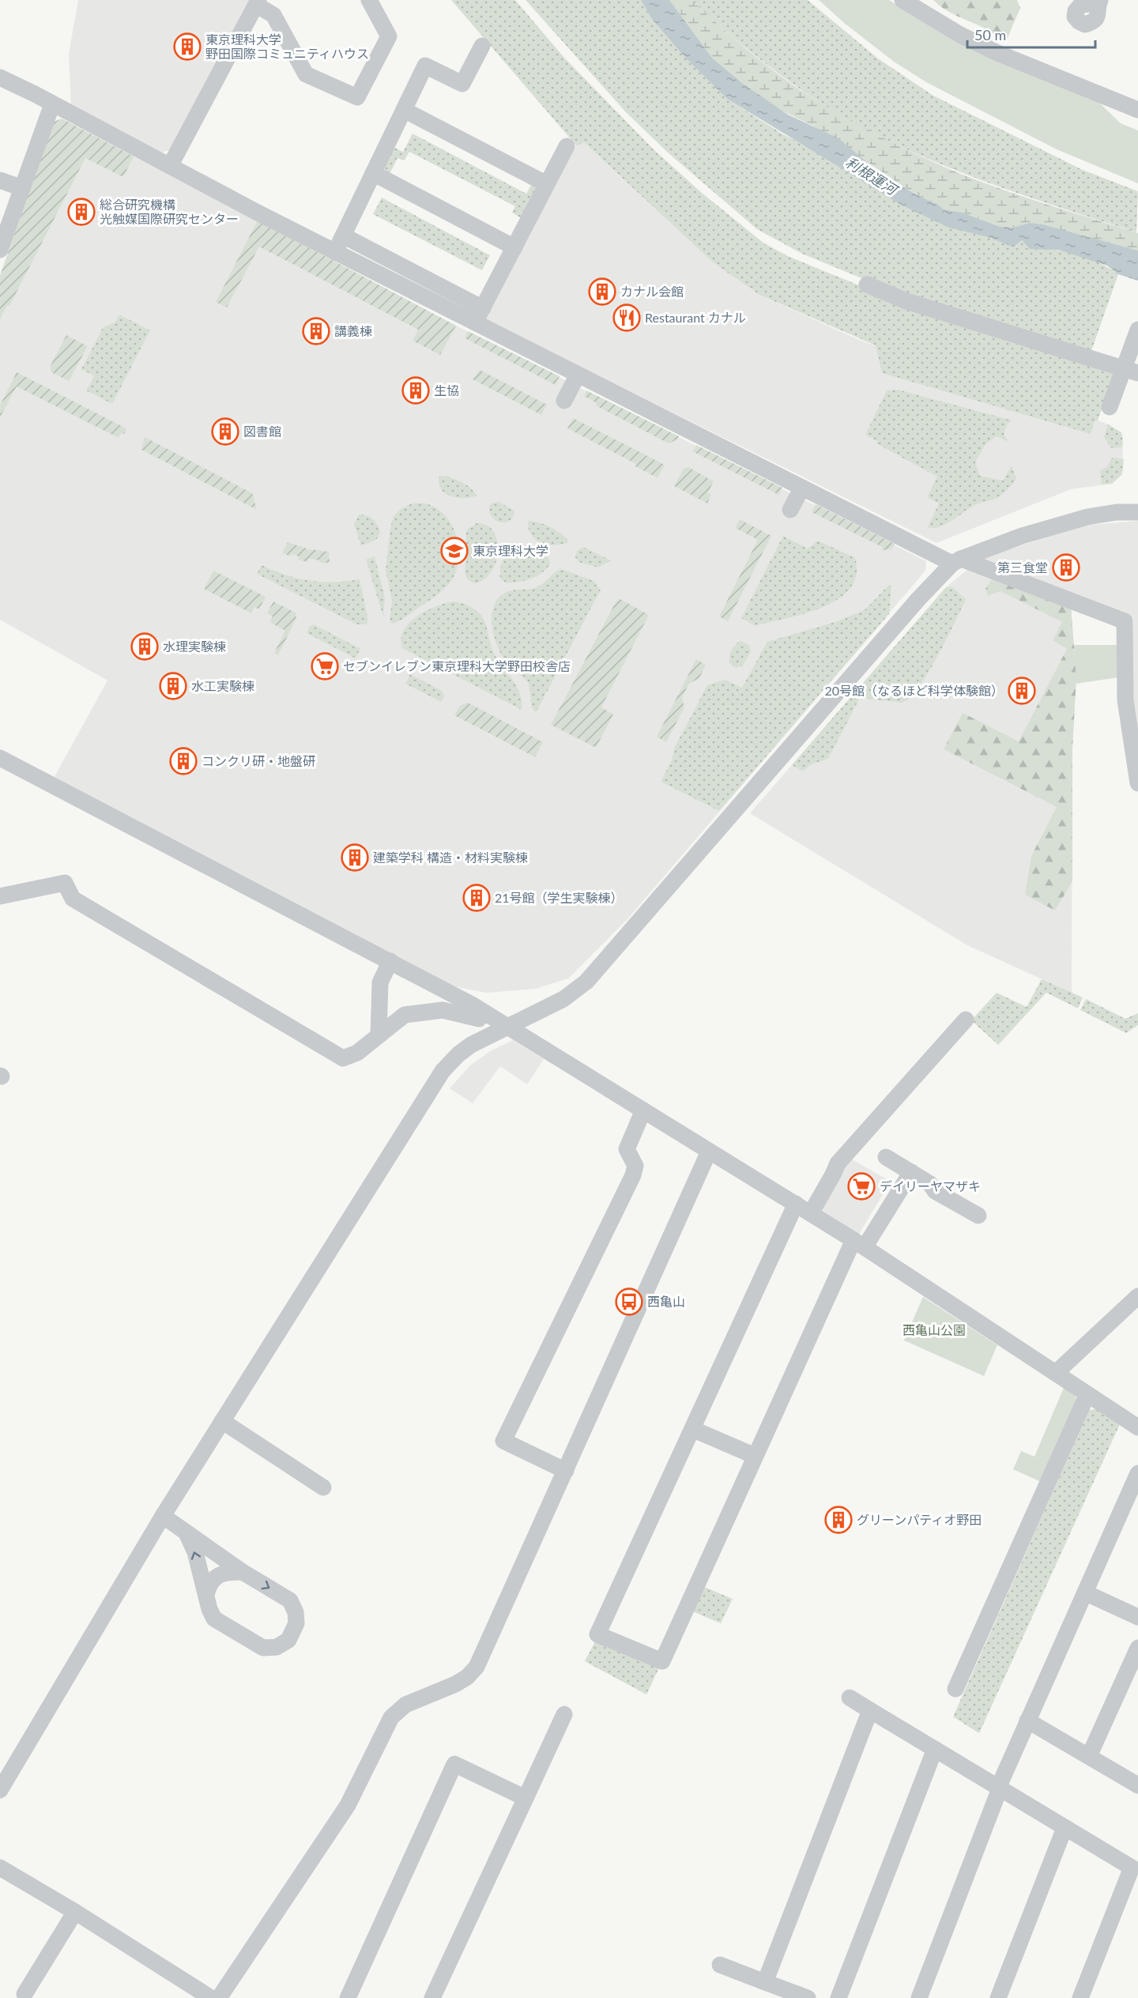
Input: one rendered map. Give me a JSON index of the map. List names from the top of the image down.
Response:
{
  "water": ["利根運河"],
  "parks": ["西亀山公園"],
  "places": {
    "building": [
      "東京理科大学 野田国際コミュニティハウス",
      "総合研究機構 光触媒国際研究センター",
      "カナル会館",
      "講義棟",
      "生協",
      "図書館",
      "第三食堂",
      "水理実験棟",
      "水工実験棟",
      "20号館（なるほど科学体験館）",
      "コンクリ研・地盤研",
      "建築学科 構造・材料実験棟",
      "21号館（学生実験棟）",
      "グリーンパティオ野田"
    ],
    "restaurant": ["Restaurant カナル"],
    "school or university": ["東京理科大学"],
    "supermarket": ["セブンイレブン東京理科大学野田校舎店", "デイリーヤマザキ"],
    "bus stop": ["西亀山"]
  },
  "scale_bar": "50 m"
}
